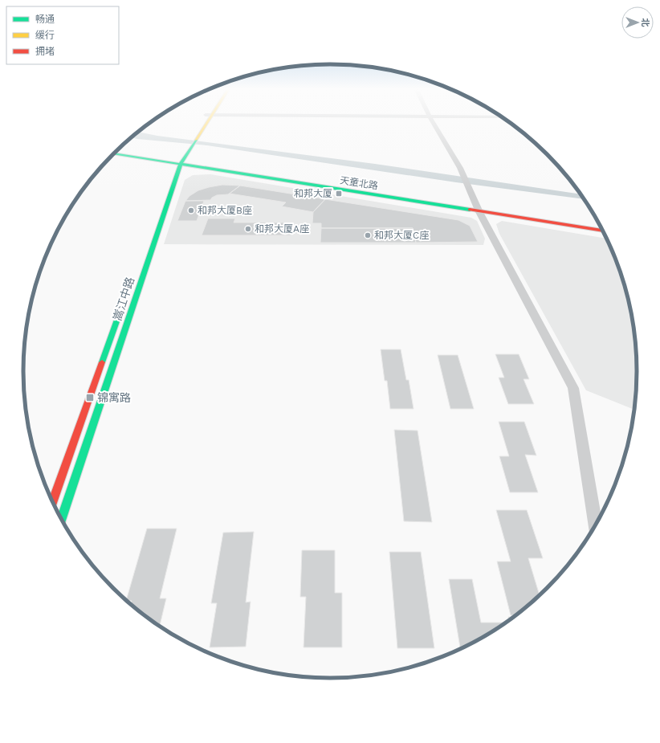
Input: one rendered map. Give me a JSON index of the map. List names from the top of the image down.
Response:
{
  "streets": {
    "main road": ["天童北路", "嵩江中路"]
  },
  "crossings": [
    ["天童北路", "嵩江中路"]
  ],
  "places": {
    "transit": ["和邦大厦", "锦寓路"],
    "other": ["和邦大厦B座", "和邦大厦A座", "和邦大厦C座"]
  },
  "legend": ["畅通", "缓行", "拥堵"],
  "north": "right"
}
